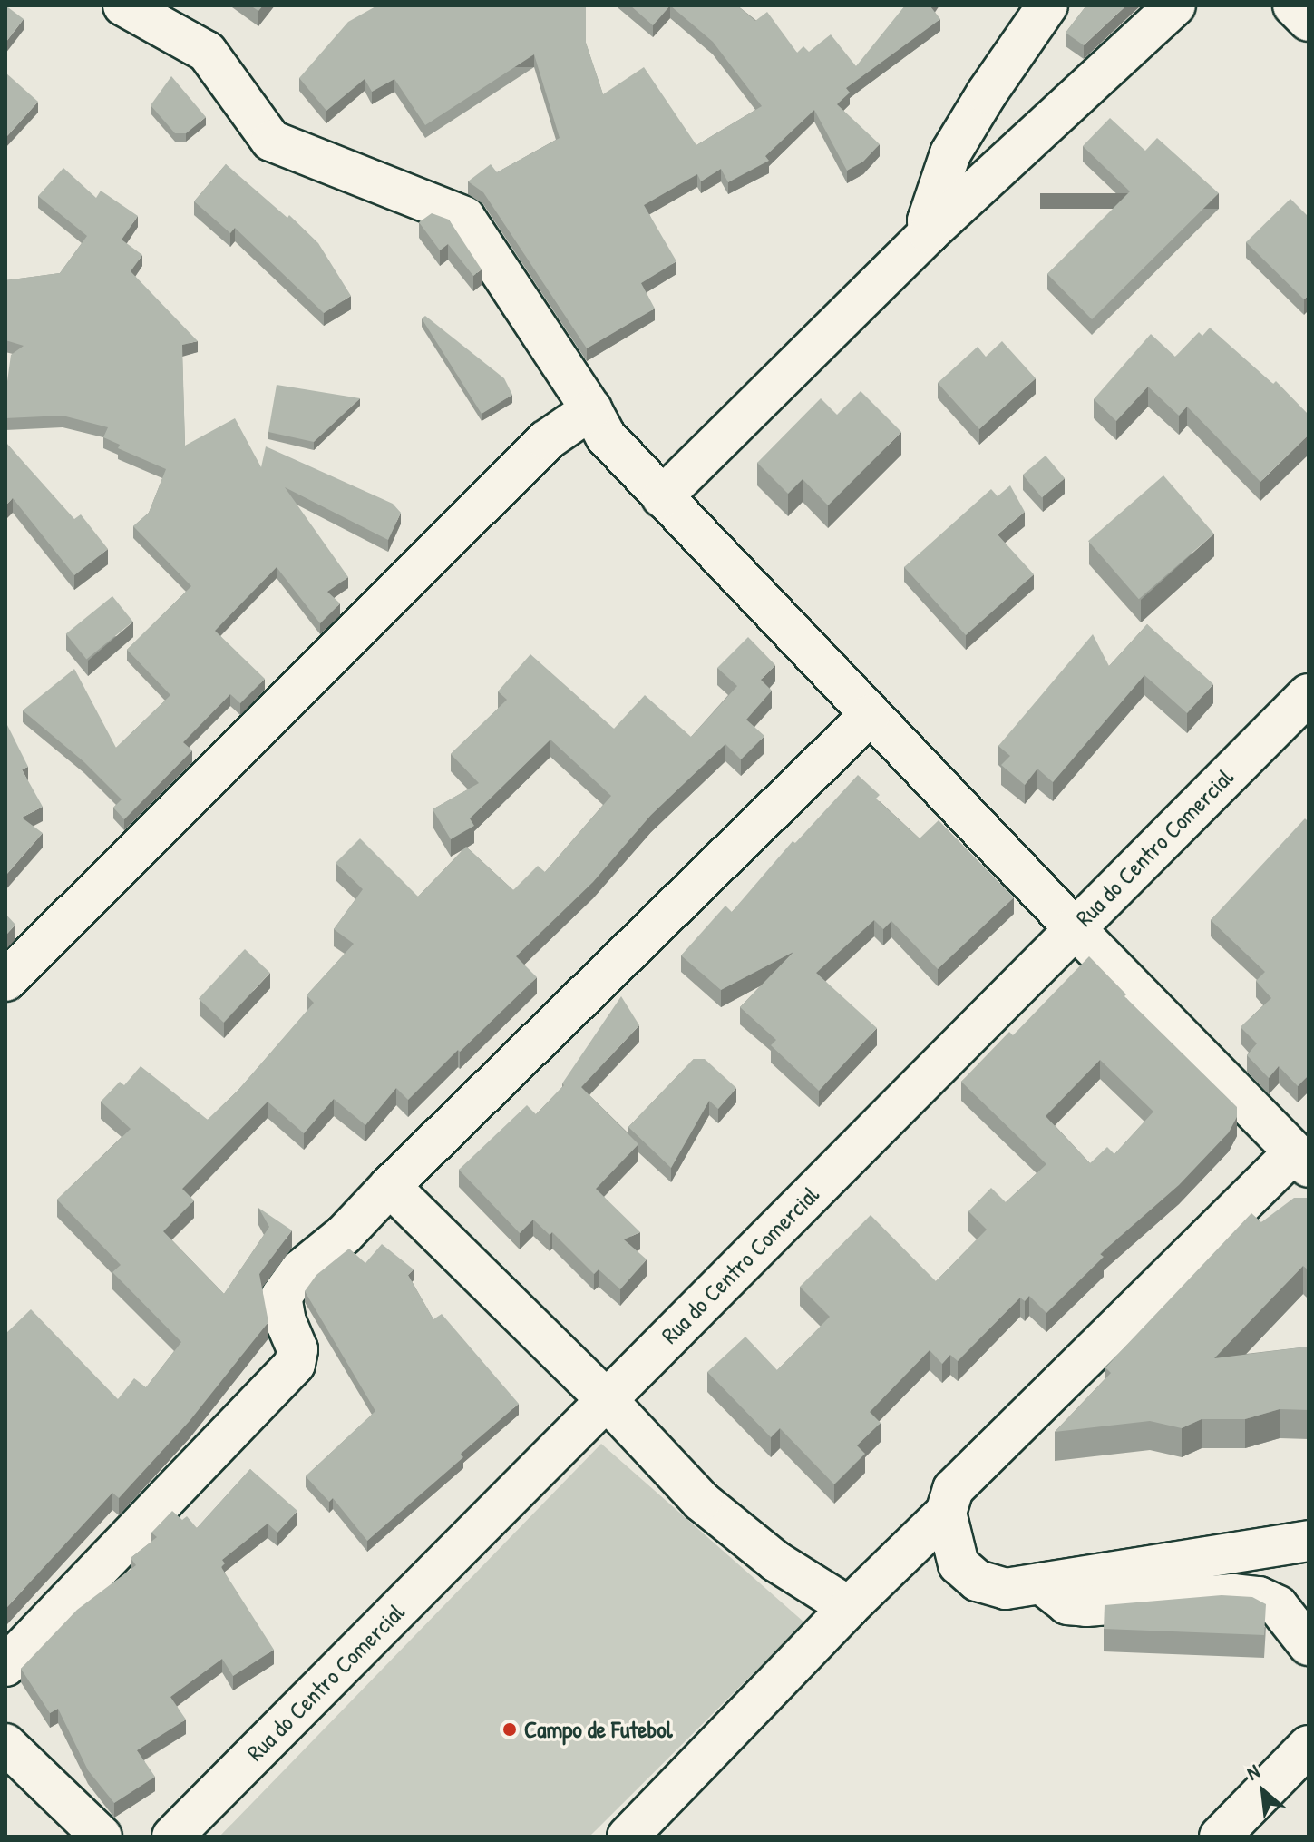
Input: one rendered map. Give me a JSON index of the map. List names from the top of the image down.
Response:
{
  "streets": {
    "street": ["Rua do Centro Comercial"]
  },
  "places": ["Campo de Futebol"],
  "north": "top left"
}
